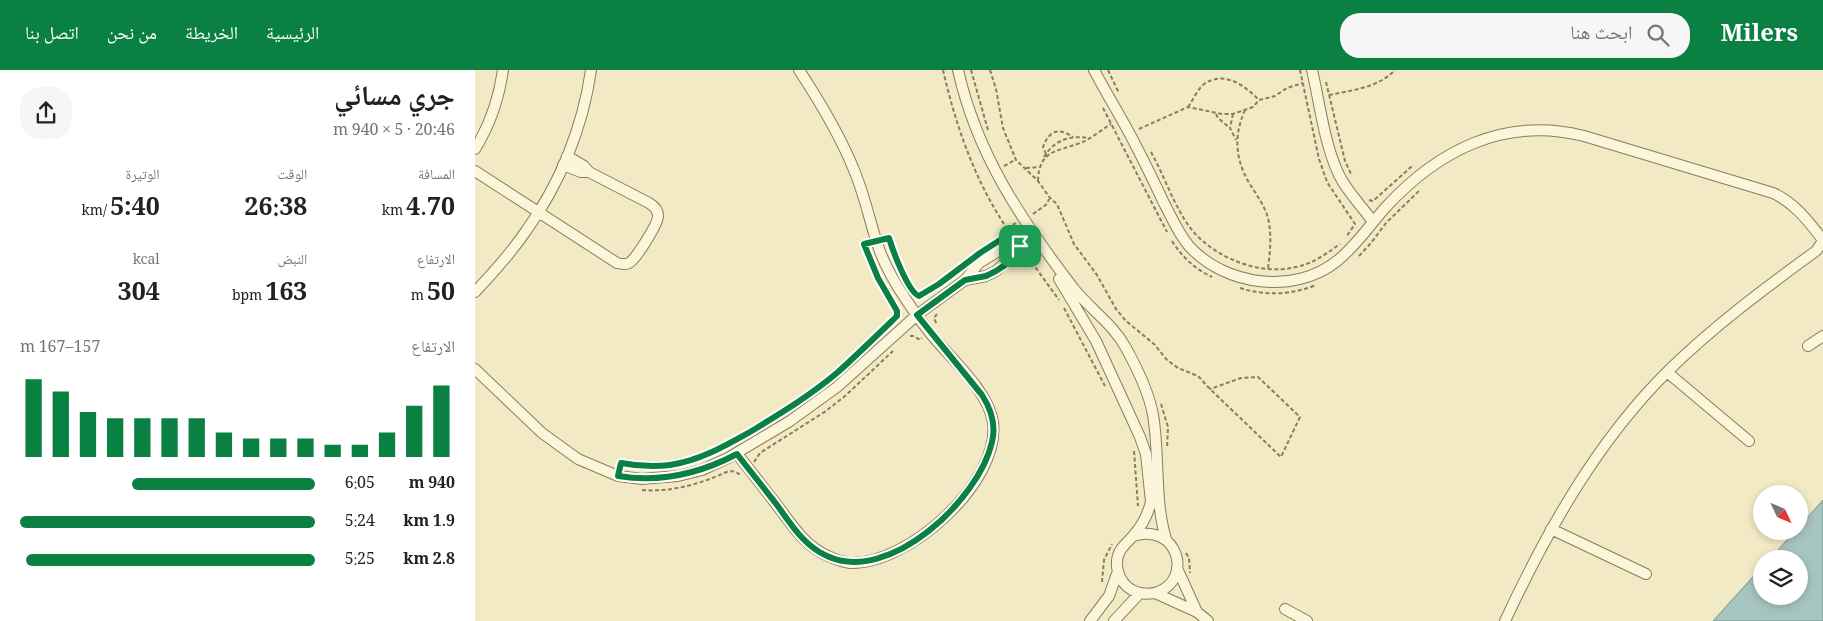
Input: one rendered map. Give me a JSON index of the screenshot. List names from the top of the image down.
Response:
{
  "north": "bottom right",
  "page": {
    "header": "Milers",
    "search": "ابحث هنا",
    "nav": [
      "الرئيسية",
      "الخريطة",
      "من نحن",
      "اتصل بنا"
    ],
    "heading": ["جري مسائي", "20:46 · 5 × 940 m"],
    "stats": [
      ["المسافة", "4.70 km"],
      ["الوقت", "26:38"],
      ["الوتيرة", "5:40 /km"],
      ["الارتفاع", "50 m"],
      ["النبض", "163 bpm"],
      ["kcal", "304"]
    ],
    "chart": ["الارتفاع", "157–167 m"],
    "list": [
      {
        "name": "940 m",
        "note": "6:05"
      },
      {
        "name": "1.9 km",
        "note": "5:24"
      },
      {
        "name": "2.8 km",
        "note": "5:25"
      }
    ]
  }
}
